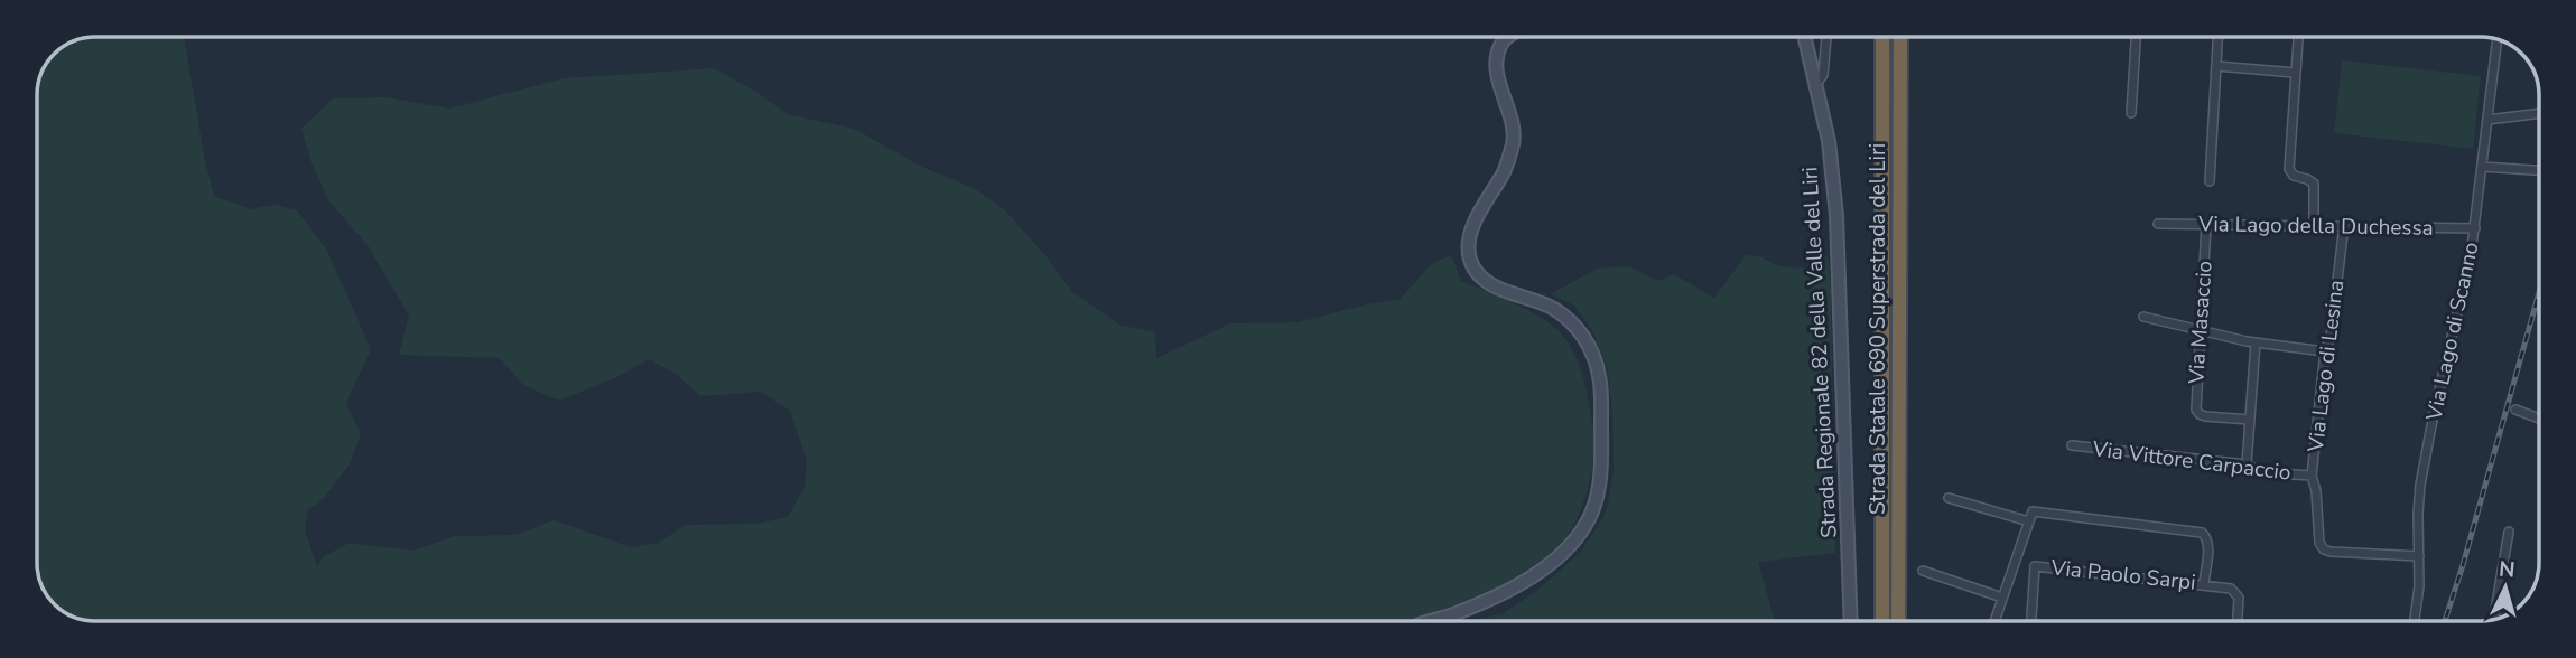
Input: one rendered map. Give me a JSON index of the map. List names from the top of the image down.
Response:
{
  "streets": {
    "highway": ["Strada Statale 690 Superstrada del Liri"],
    "main road": ["Strada Regionale 82 della Valle del Liri"],
    "street": [
      "Via Lago della Duchessa",
      "Via Masaccio",
      "Via Lago di Scanno",
      "Via Lago di Lesina",
      "Via Vittore Carpaccio",
      "Via Paolo Sarpi"
    ]
  },
  "crossings": [
    ["Via Lago della Duchessa", "Via Masaccio"],
    ["Via Lago della Duchessa", "Via Lago di Scanno"],
    ["Via Lago della Duchessa", "Via Lago di Lesina"],
    ["Via Lago di Scanno", "Via Lago di Lesina"],
    ["Via Lago di Lesina", "Via Vittore Carpaccio"]
  ],
  "north": "top"
}
